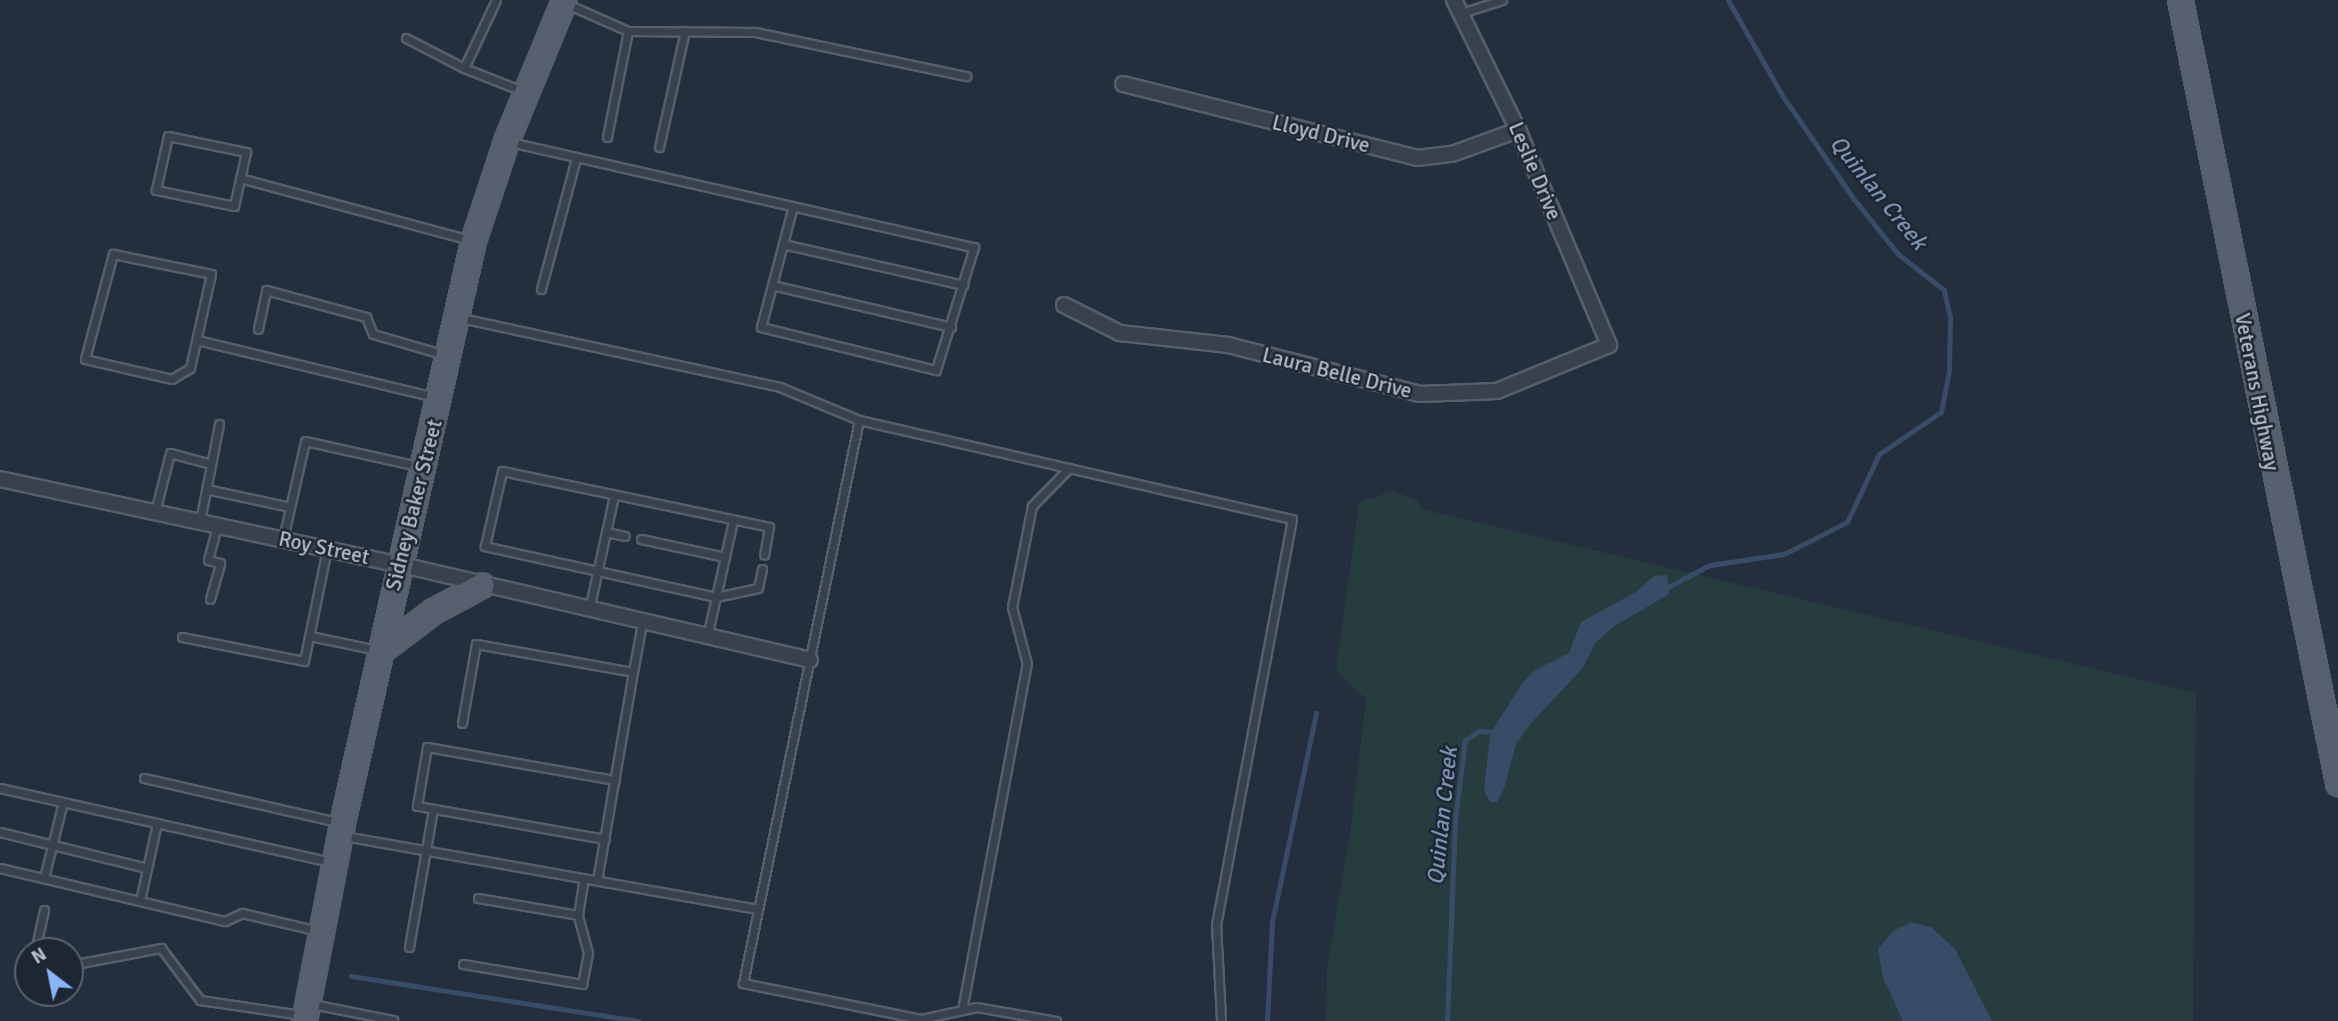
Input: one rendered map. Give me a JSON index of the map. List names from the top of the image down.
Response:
{
  "streets": {
    "main road": ["Veterans Highway", "Sidney Baker Street"],
    "street": [
      "Lloyd Drive",
      "Leslie Drive",
      "Laura Belle Drive",
      "Roy Street"
    ]
  },
  "crossings": [
    ["Lloyd Drive", "Leslie Drive"],
    ["Leslie Drive", "Laura Belle Drive"],
    ["Sidney Baker Street", "Roy Street"]
  ],
  "water": ["Quinlan Creek"],
  "north": "top left"
}
